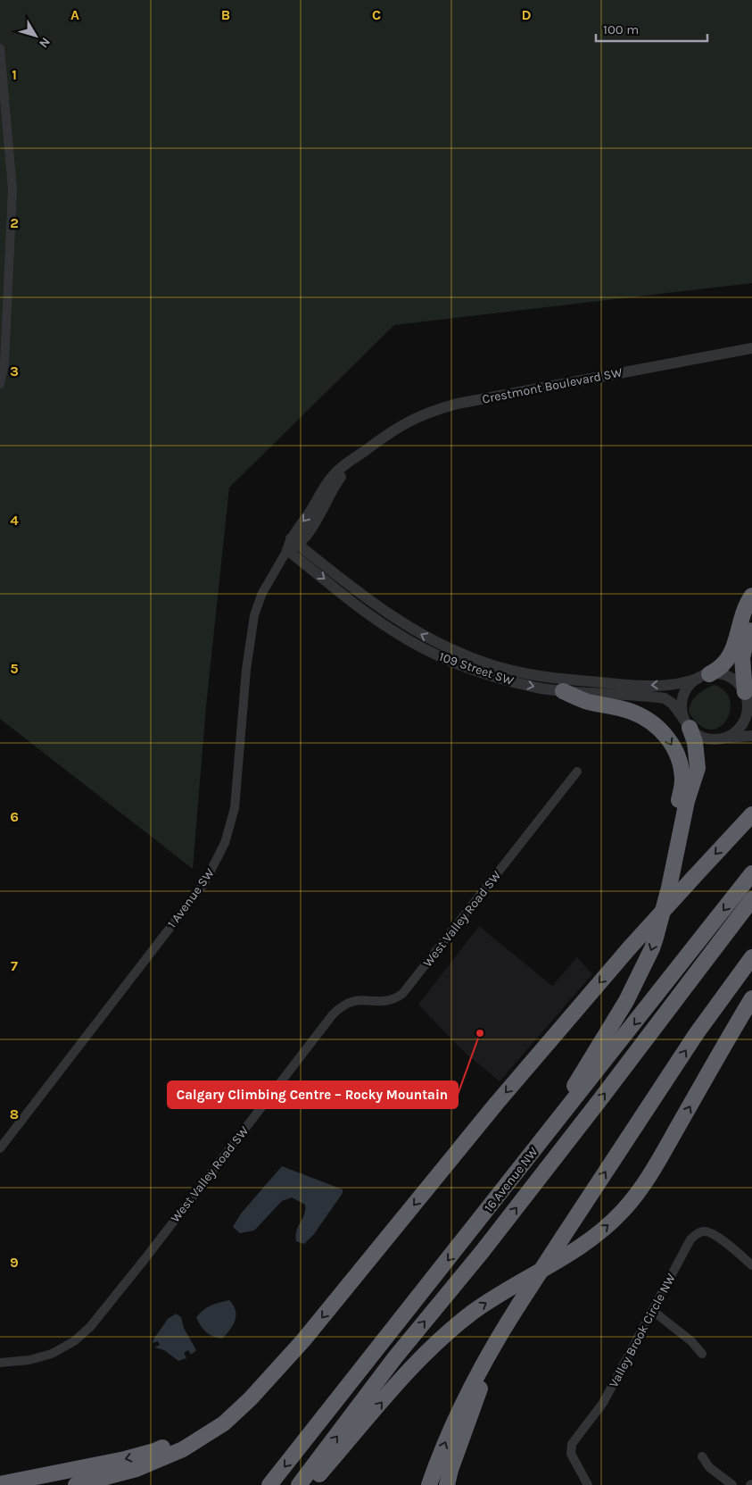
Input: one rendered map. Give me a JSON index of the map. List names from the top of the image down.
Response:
{
  "streets": {
    "highway": ["16 Avenue NW"],
    "street": [
      "Crestmont Boulevard SW",
      "109 Street SW",
      "1 Avenue SW",
      "West Valley Road SW",
      "Valley Brook Circle NW"
    ]
  },
  "crossings": [
    ["Crestmont Boulevard SW", "109 Street SW"],
    ["109 Street SW", "1 Avenue SW"]
  ],
  "places": ["Calgary Climbing Centre – Rocky Mountain"],
  "scale_bar": "100 m",
  "north": "bottom right",
  "grid": {
    "columns": [
      "A",
      "B",
      "C",
      "D"
    ],
    "rows": [
      "1",
      "2",
      "3",
      "4",
      "5",
      "6",
      "7",
      "8",
      "9"
    ]
  }
}
